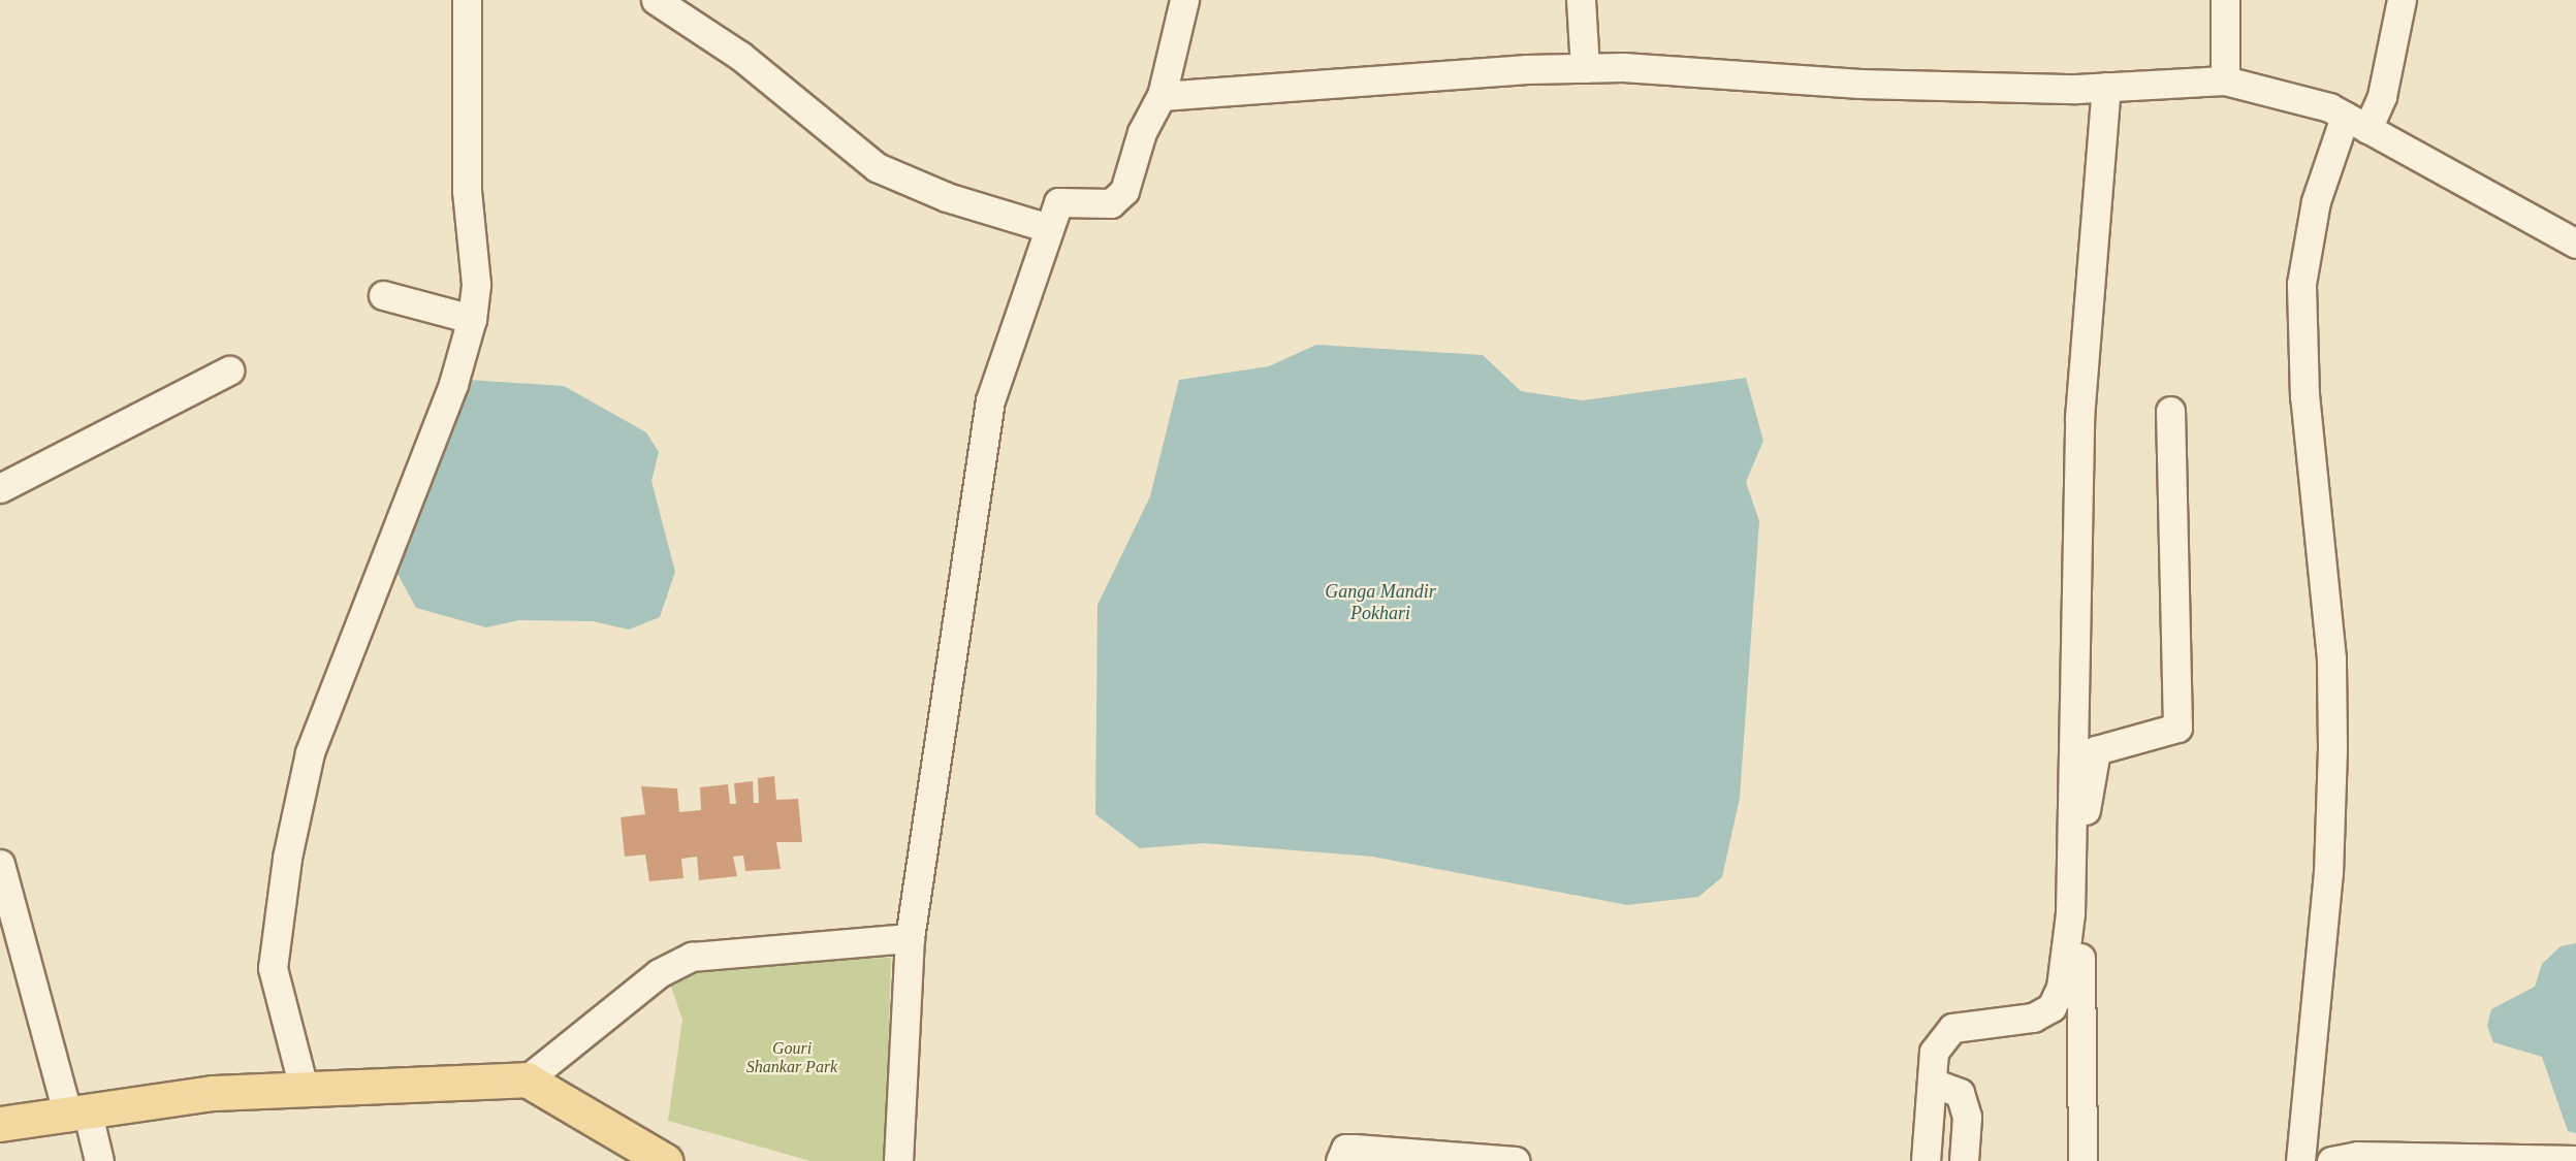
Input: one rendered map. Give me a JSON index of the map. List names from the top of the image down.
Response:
{
  "water": ["Ganga Mandir Pokhari"],
  "parks": ["Gouri Shankar Park"]
}
